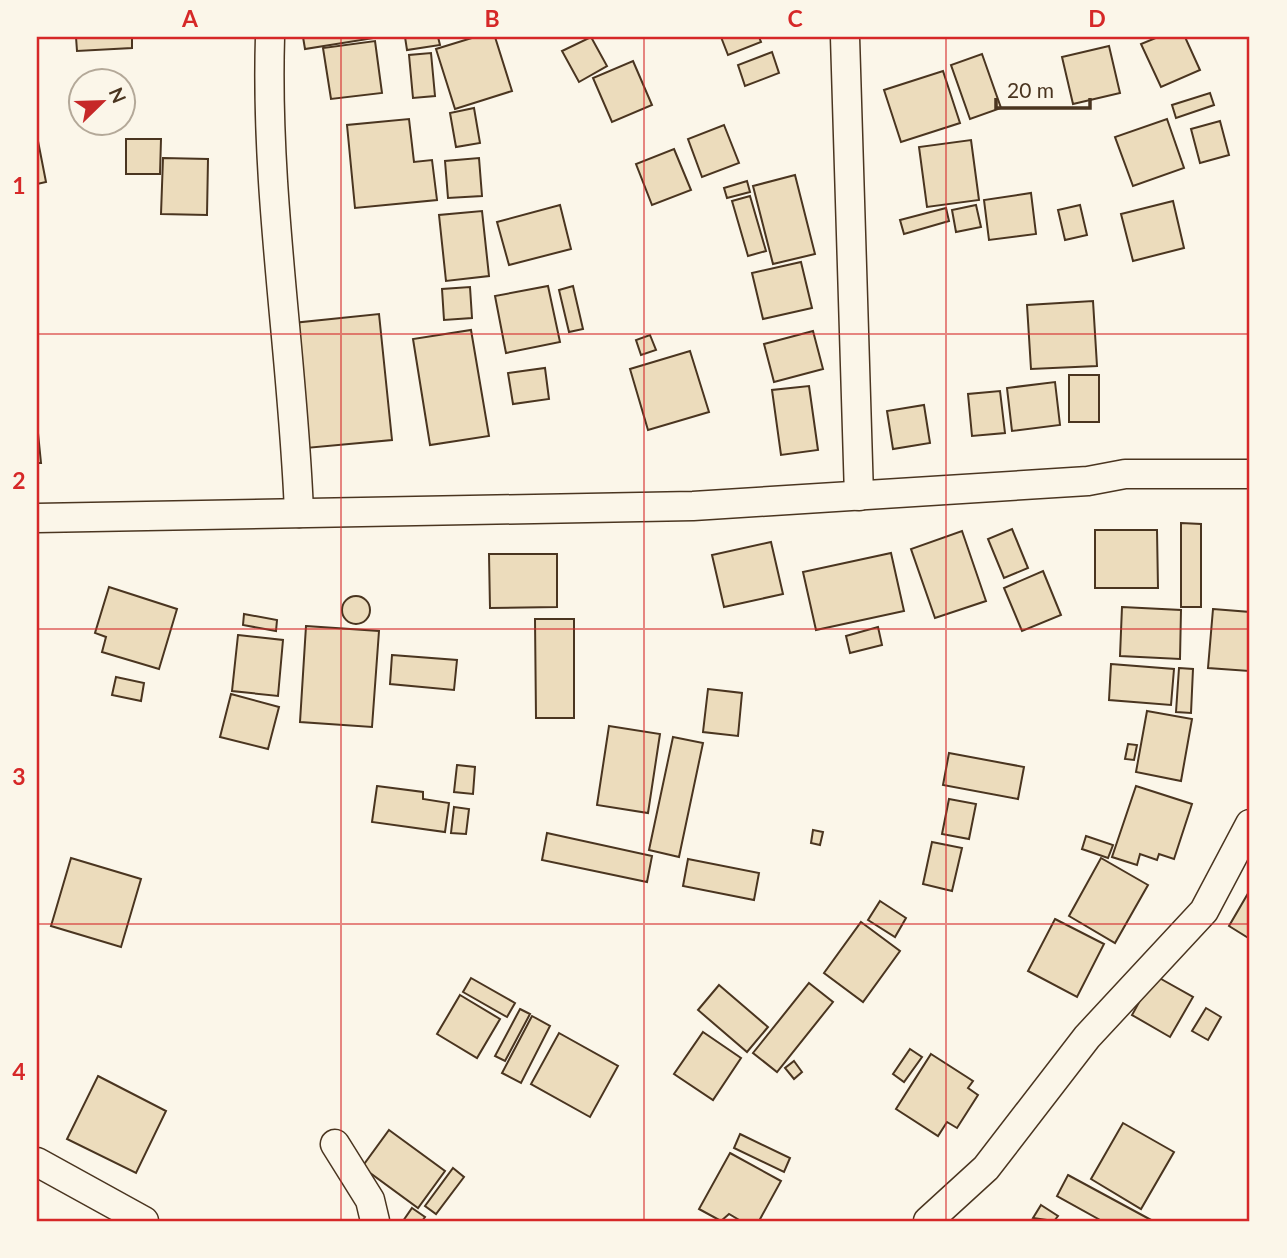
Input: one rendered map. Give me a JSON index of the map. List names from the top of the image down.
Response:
{
  "scale_bar": "20 m",
  "north": "top right",
  "grid": {
    "columns": [
      "A",
      "B",
      "C",
      "D"
    ],
    "rows": [
      "1",
      "2",
      "3",
      "4"
    ]
  }
}
